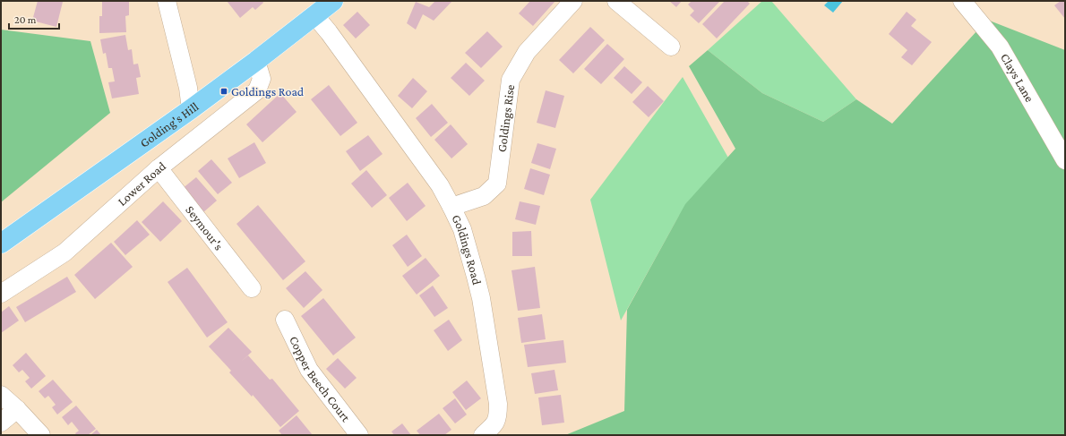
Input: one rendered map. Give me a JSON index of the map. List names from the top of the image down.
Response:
{
  "streets": {
    "main road": ["Golding's Hill"],
    "street": [
      "Clays Lane",
      "Goldings Rise",
      "Lower Road",
      "Seymour's",
      "Goldings Road",
      "Copper Beech Court"
    ]
  },
  "crossings": [
    ["Goldings Rise", "Goldings Road"],
    ["Golding's Hill", "Lower Road"],
    ["Golding's Hill", "Goldings Road"],
    ["Lower Road", "Seymour's"]
  ],
  "places": {
    "transit": ["Goldings Road"]
  },
  "scale_bar": "20 m"
}
